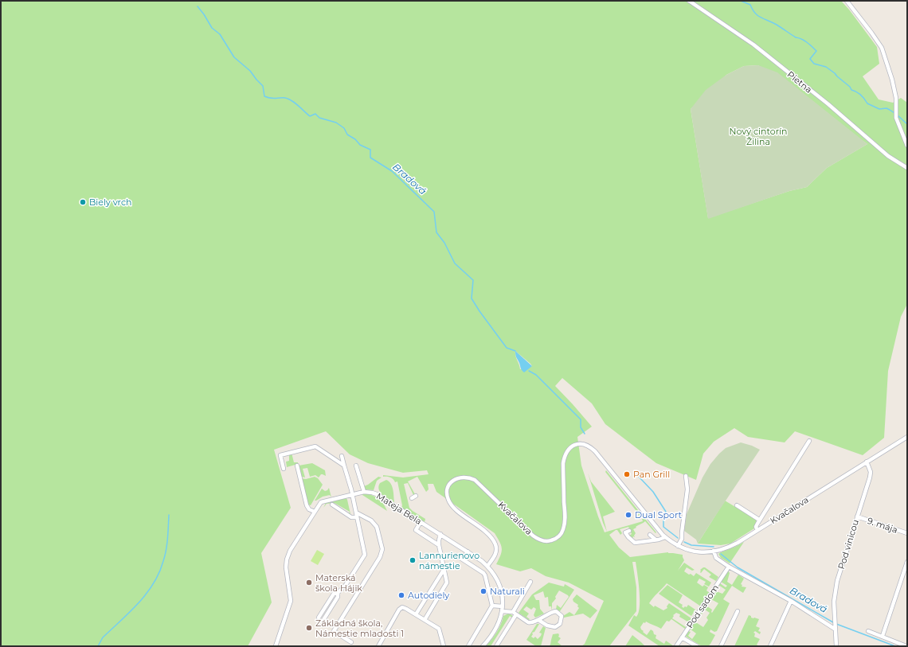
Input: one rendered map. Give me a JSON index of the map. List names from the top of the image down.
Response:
{
  "streets": {
    "street": [
      "Pietna",
      "Mateja Bela",
      "Kvačalova",
      "9. mája",
      "Pod vinicou",
      "Pod sadom"
    ]
  },
  "crossings": [
    ["Mateja Bela", "Kvačalova"],
    ["Kvačalova", "Pod vinicou"],
    ["9. mája", "Pod vinicou"]
  ],
  "water": ["Bradová"],
  "parks": ["Nový cintorín Žilina"],
  "places": [
    "Biely vrch",
    "Pan Grill",
    "Dual Sport",
    "Lannurienovo námestie",
    "Materská škola Hájik",
    "Naturali",
    "Autodiely",
    "Základná škola, Námestie mladosti 1"
  ]
}
